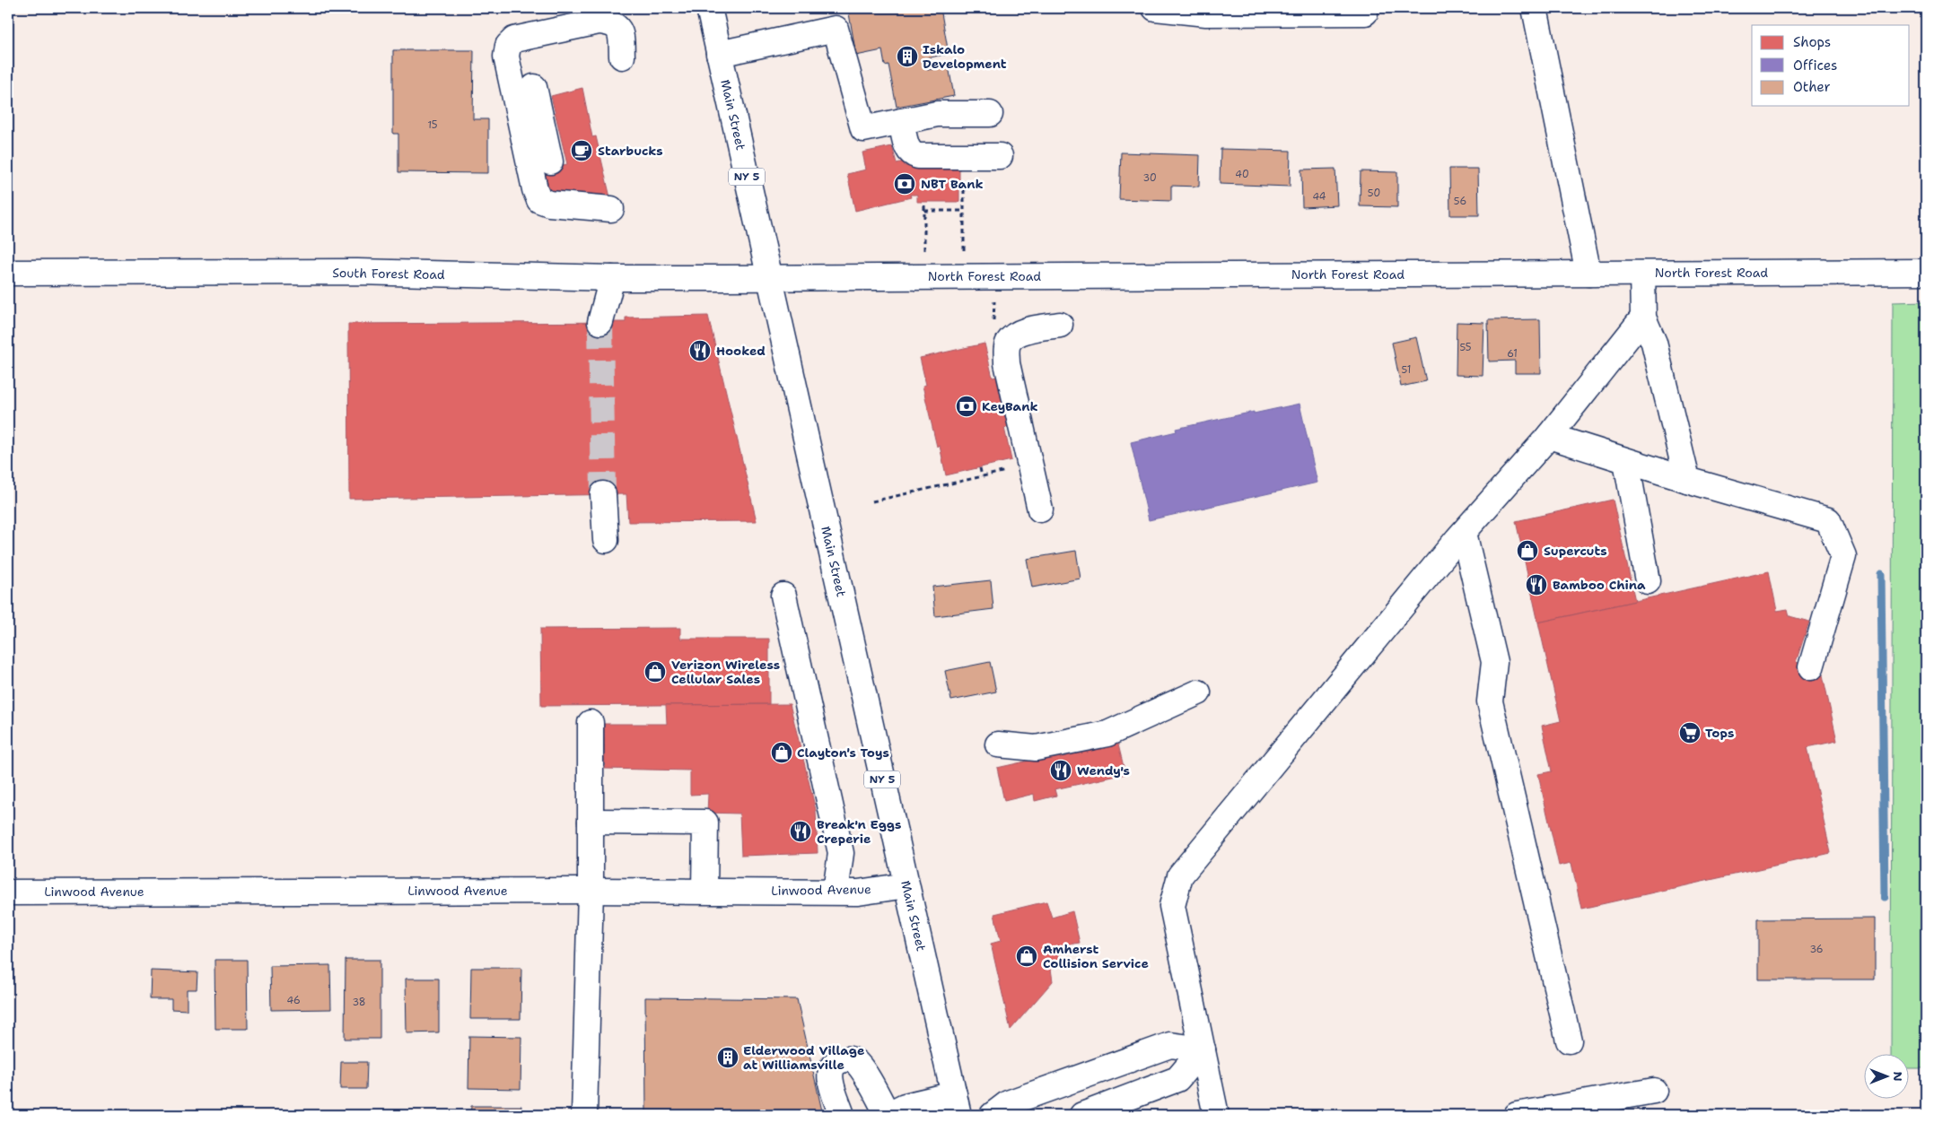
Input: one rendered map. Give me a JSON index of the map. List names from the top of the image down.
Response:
{
  "streets": {
    "street": [
      "Main Street",
      "NY 5",
      "North Forest Road",
      "South Forest Road",
      "Linwood Avenue"
    ]
  },
  "crossings": [
    ["Main Street", "North Forest Road"],
    ["Main Street", "South Forest Road"],
    ["Main Street", "Linwood Avenue"],
    ["North Forest Road", "South Forest Road"]
  ],
  "places": {
    "building": ["Iskalo Development", "Elderwood Village at Williamsville"],
    "cafe": ["Starbucks"],
    "bank": ["NBT Bank", "KeyBank"],
    "restaurant": [
      "Hooked",
      "Bamboo China",
      "Wendy's",
      "Break'n Eggs Creperie"
    ],
    "shop": [
      "Supercuts",
      "Verizon Wireless Cellular Sales",
      "Clayton's Toys",
      "Amherst Collision Service"
    ],
    "supermarket": ["Tops"]
  },
  "house_numbers": [
    "15",
    "40",
    "30",
    "50",
    "44",
    "56",
    "55",
    "61",
    "51",
    "36",
    "46",
    "38"
  ],
  "legend": ["Shops", "Offices", "Other"],
  "north": "right"
}
